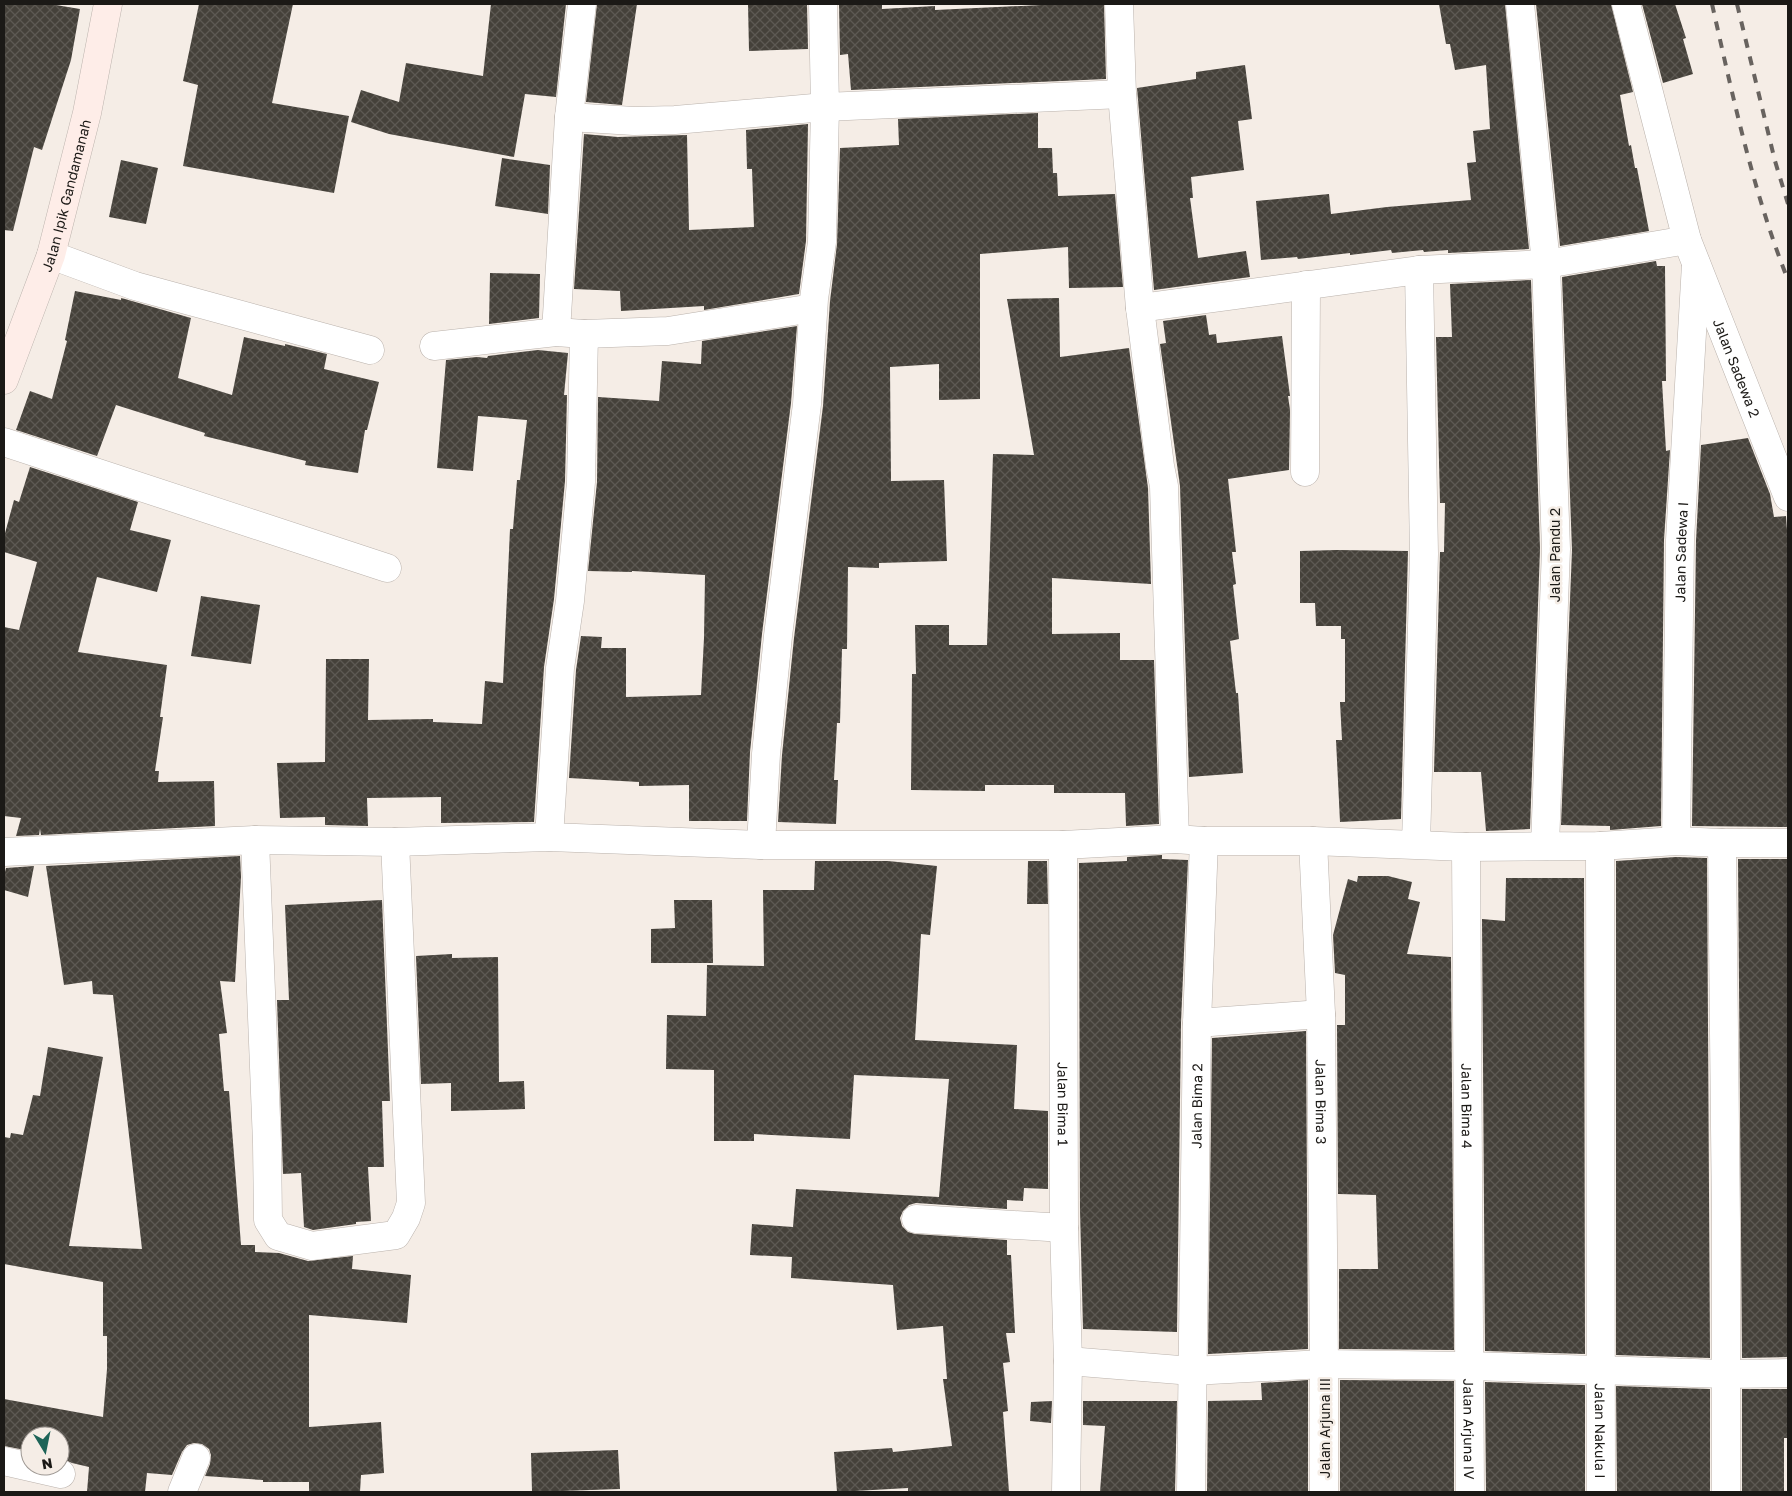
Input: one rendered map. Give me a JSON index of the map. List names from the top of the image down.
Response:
{
  "streets": {
    "street": [
      "Jalan Ipik Gandamanah",
      "Jalan Sadewa 2",
      "Jalan Sadewa I",
      "Jalan Pandu 2",
      "Jalan Bima 3",
      "Jalan Bima 1",
      "Jalan Bima 2",
      "Jalan Bima 4",
      "Jalan Arjuna III",
      "Jalan Arjuna IV",
      "Jalan Nakula I"
    ]
  },
  "crossings": [
    ["Jalan Sadewa 2", "Jalan Sadewa I"],
    ["Jalan Bima 3", "Jalan Arjuna III"],
    ["Jalan Bima 4", "Jalan Arjuna IV"]
  ],
  "north": "bottom"
}
